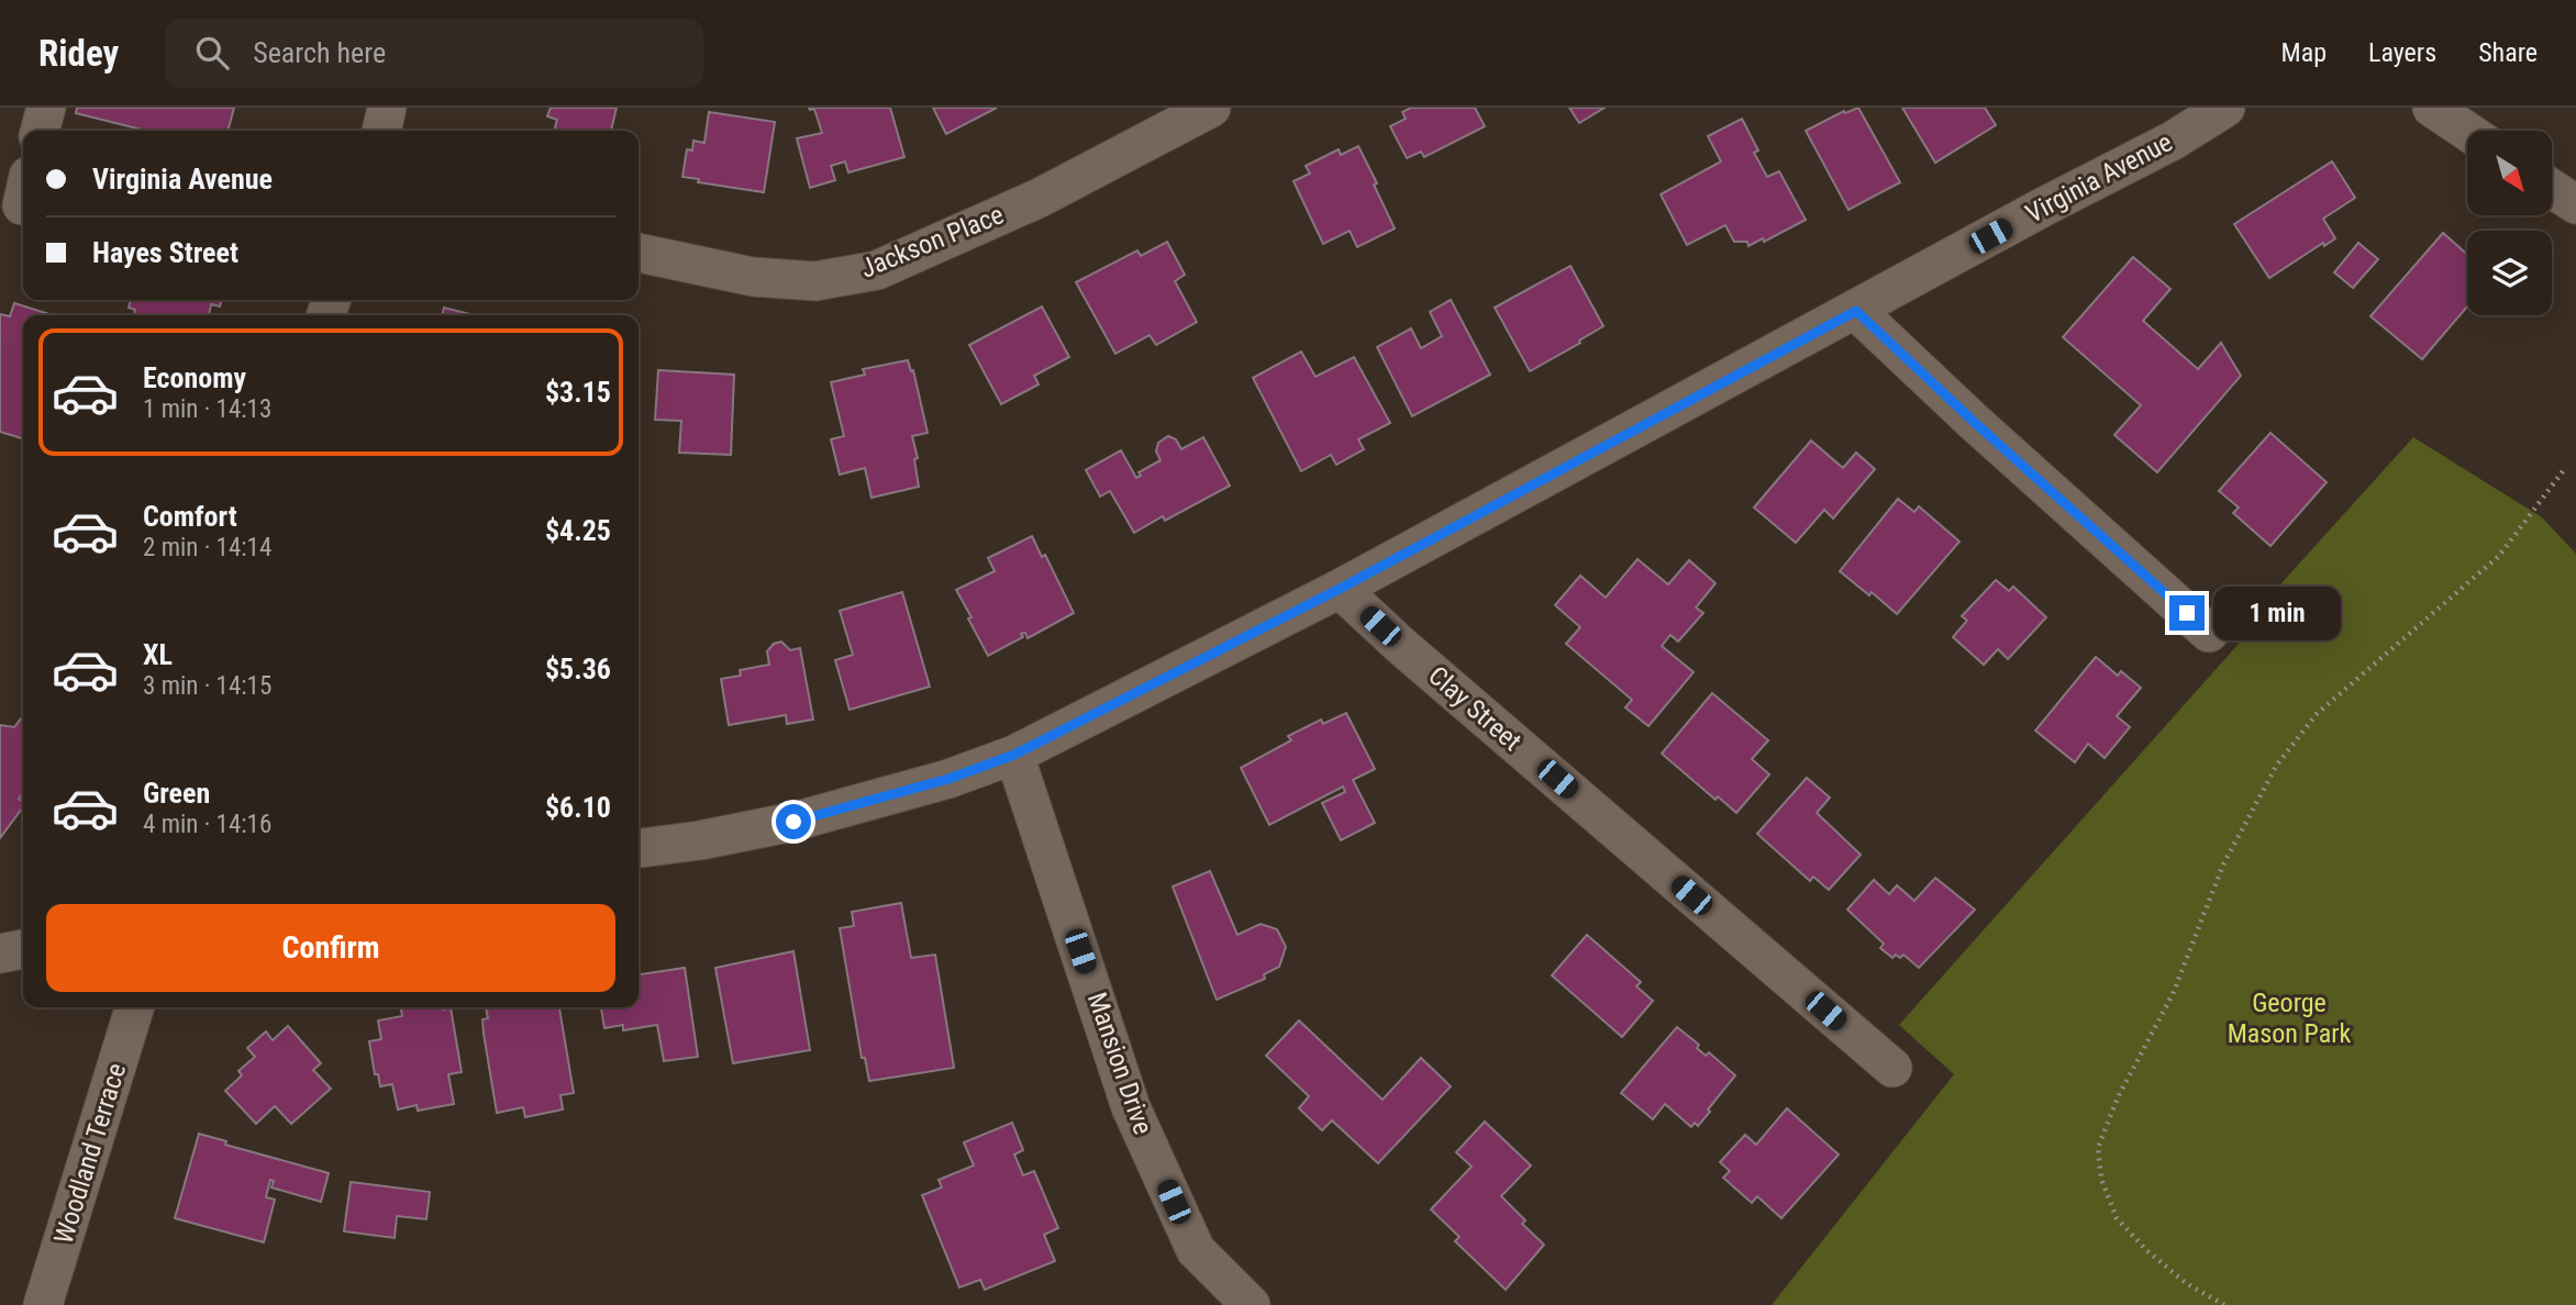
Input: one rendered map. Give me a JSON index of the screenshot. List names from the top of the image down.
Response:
{
  "streets": {
    "street": [
      "Virginia Avenue",
      "Jackson Place",
      "Clay Street",
      "Mansion Drive",
      "Woodland Terrace"
    ]
  },
  "crossings": [
    ["Virginia Avenue", "Clay Street"],
    ["Virginia Avenue", "Mansion Drive"]
  ],
  "parks": ["George Mason Park"],
  "north": "bottom right",
  "page": {
    "header": "Ridey",
    "search": "Search here",
    "nav": ["Map", "Layers", "Share"],
    "banner": ["Virginia Avenue", "Hayes Street"],
    "list": [
      {
        "name": "Economy",
        "note": "1 min · 14:13",
        "value": "$3.15"
      },
      {
        "name": "Comfort",
        "note": "2 min · 14:14",
        "value": "$4.25"
      },
      {
        "name": "XL",
        "note": "3 min · 14:15",
        "value": "$5.36"
      },
      {
        "name": "Green",
        "note": "4 min · 14:16",
        "value": "$6.10"
      }
    ],
    "bubble": "1 min",
    "buttons": "Confirm"
  }
}
